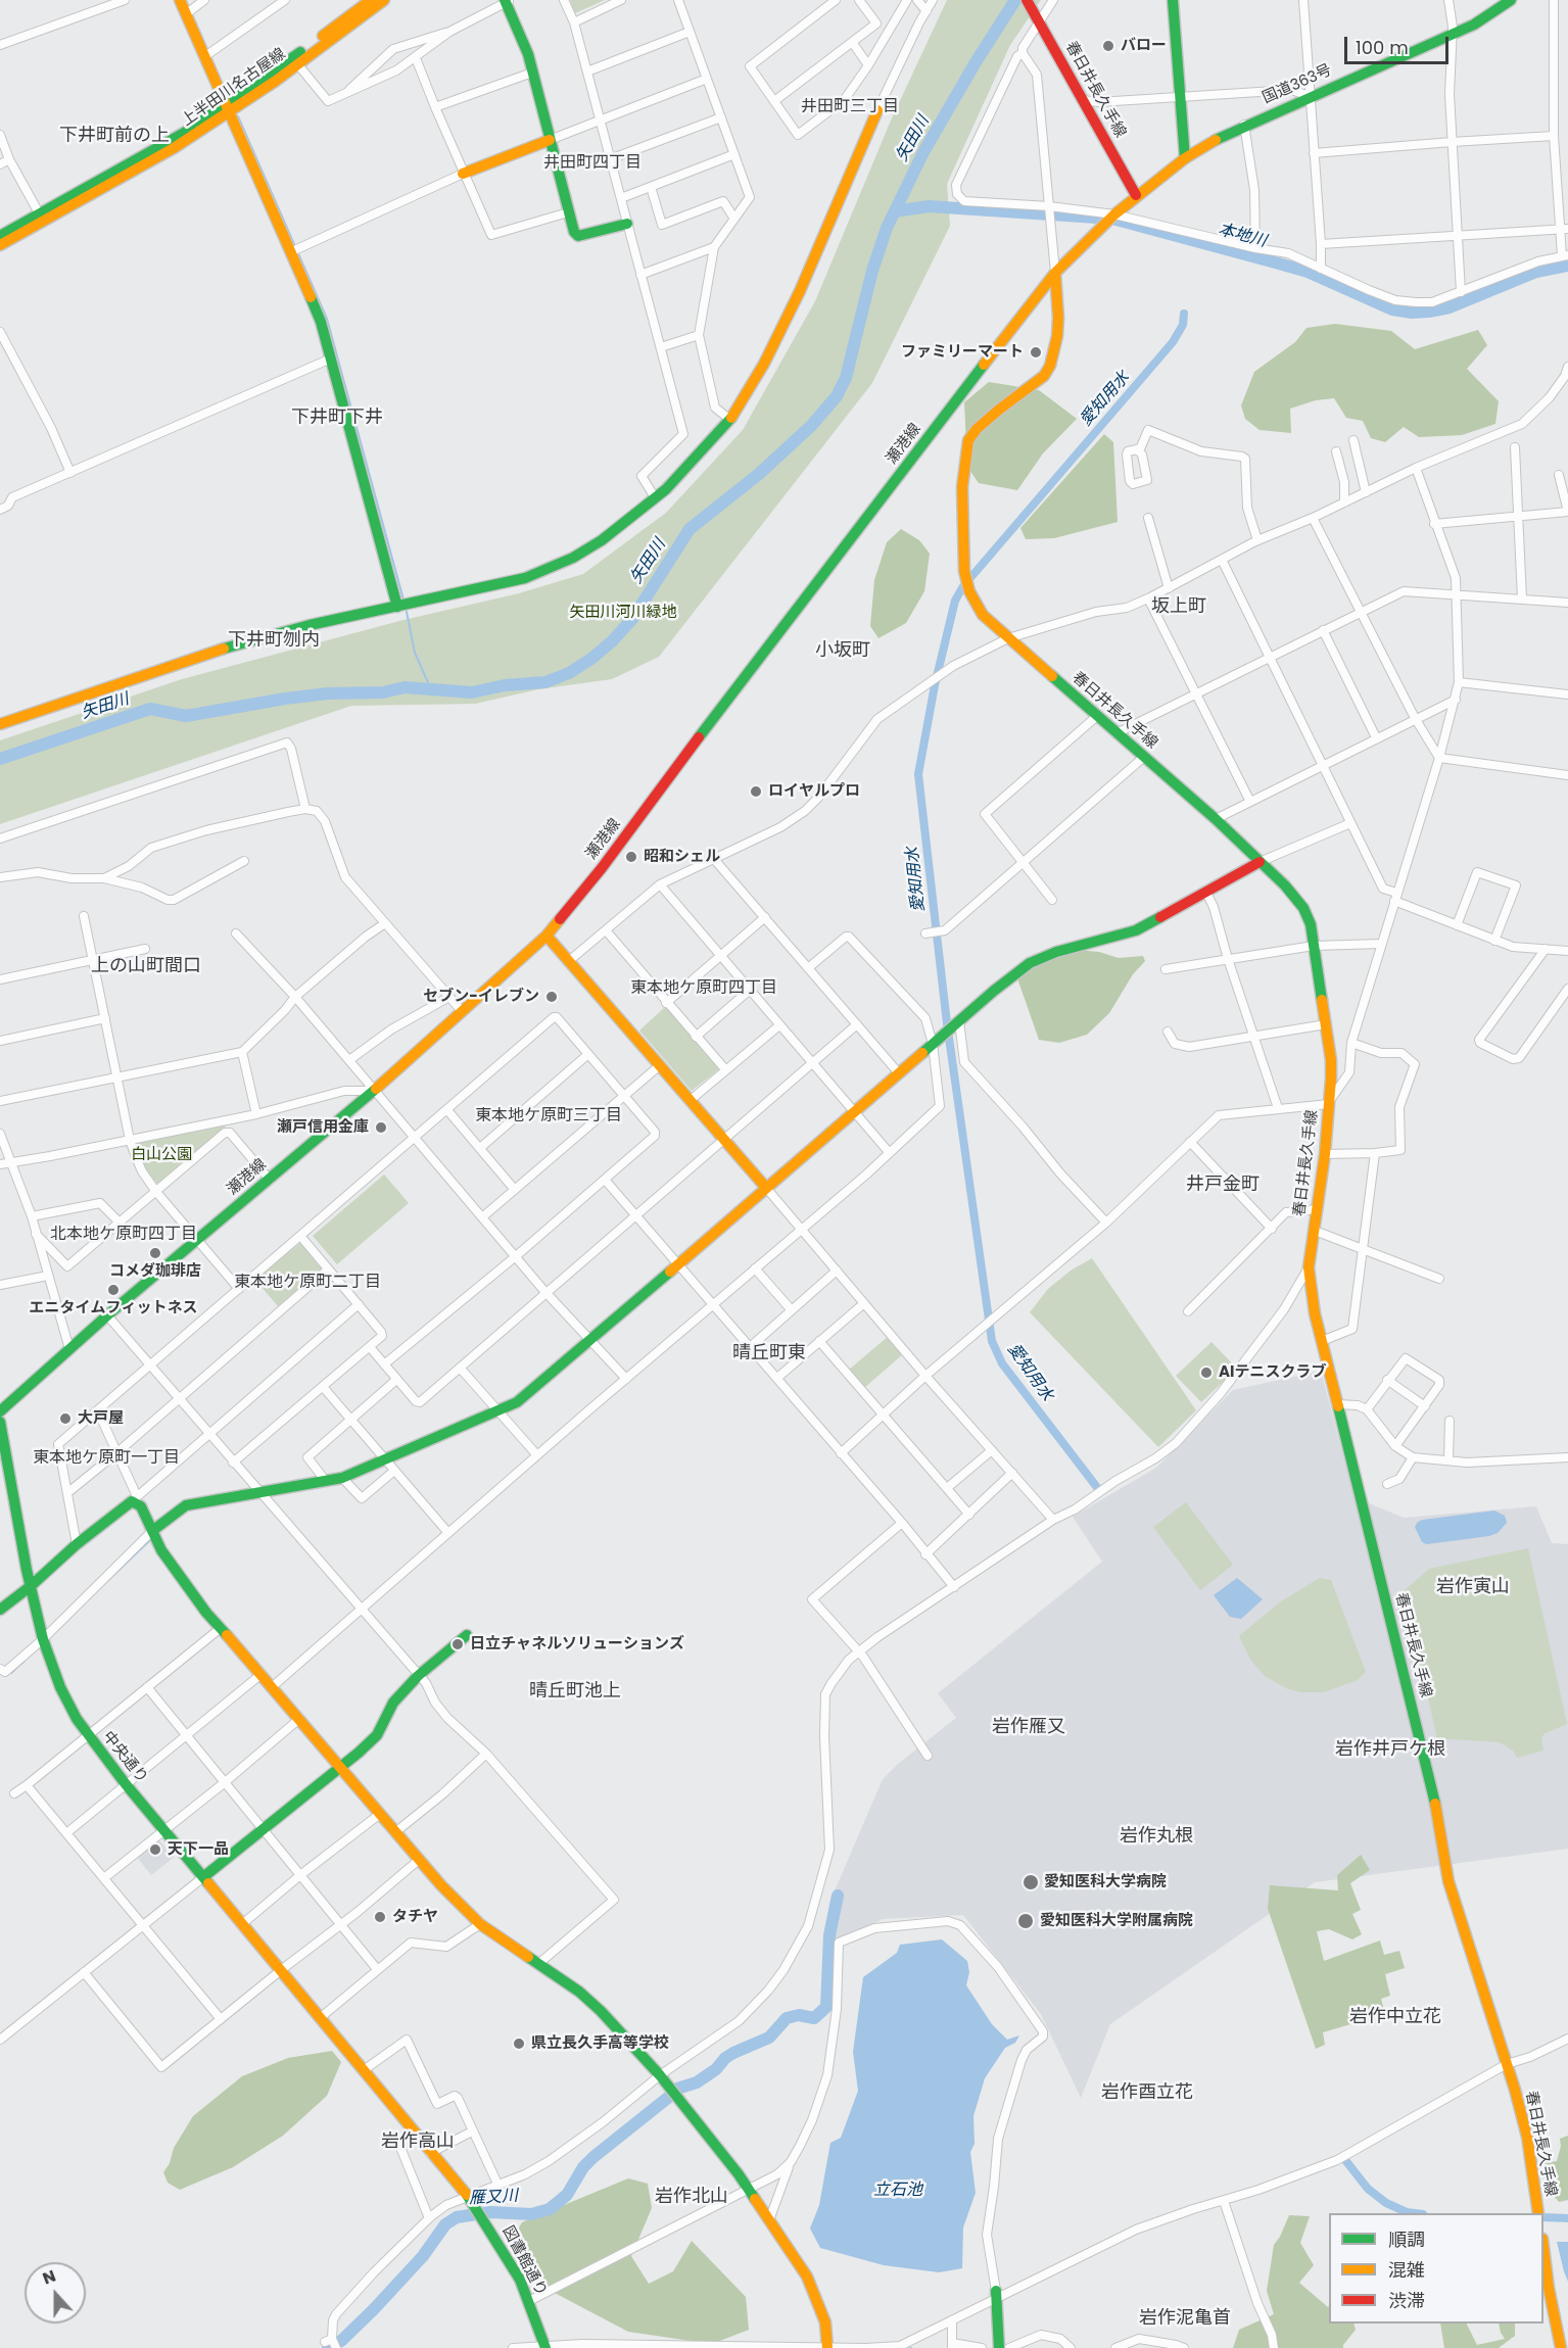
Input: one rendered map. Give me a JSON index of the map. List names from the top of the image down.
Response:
{
  "streets": {
    "main road": [
      "国道363号",
      "上半田川名古屋線",
      "春日井長久手線",
      "瀬港線",
      "中央通り",
      "図書館通り"
    ]
  },
  "crossings": [
    ["国道363号", "春日井長久手線"],
    ["国道363号", "瀬港線"],
    ["春日井長久手線", "瀬港線"],
    ["中央通り", "図書館通り"]
  ],
  "districts": [
    "井田町三丁目",
    "下井町前の上",
    "井田町四丁目",
    "下井町下井",
    "坂上町",
    "下井町刎内",
    "小坂町",
    "上の山町間口",
    "東本地ケ原町四丁目",
    "東本地ケ原町三丁目",
    "井戸金町",
    "北本地ケ原町四丁目",
    "東本地ケ原町二丁目",
    "晴丘町東",
    "東本地ケ原町一丁目",
    "岩作寅山",
    "晴丘町池上",
    "岩作雁又",
    "岩作井戸ケ根",
    "岩作丸根",
    "岩作中立花",
    "岩作酉立花",
    "岩作高山",
    "岩作北山",
    "岩作泥亀首"
  ],
  "water": [
    "矢田川",
    "本地川",
    "愛知用水",
    "立石池",
    "雁又川"
  ],
  "parks": ["矢田川河川緑地", "白山公園"],
  "places": [
    "バロー",
    "ファミリーマート",
    "ロイヤルプロ",
    "昭和シェル",
    "セブン-イレブン",
    "瀬戸信用金庫",
    "コメダ珈琲店",
    "エニタイムフィットネス",
    "AIテニスクラブ",
    "大戸屋",
    "日立チャネルソリューションズ",
    "天下一品",
    "愛知医科大学病院",
    "タチヤ",
    "愛知医科大学附属病院",
    "県立長久手高等学校"
  ],
  "legend": ["順調", "混雑", "渋滞"],
  "scale_bar": "100 m",
  "north": "top"
}
